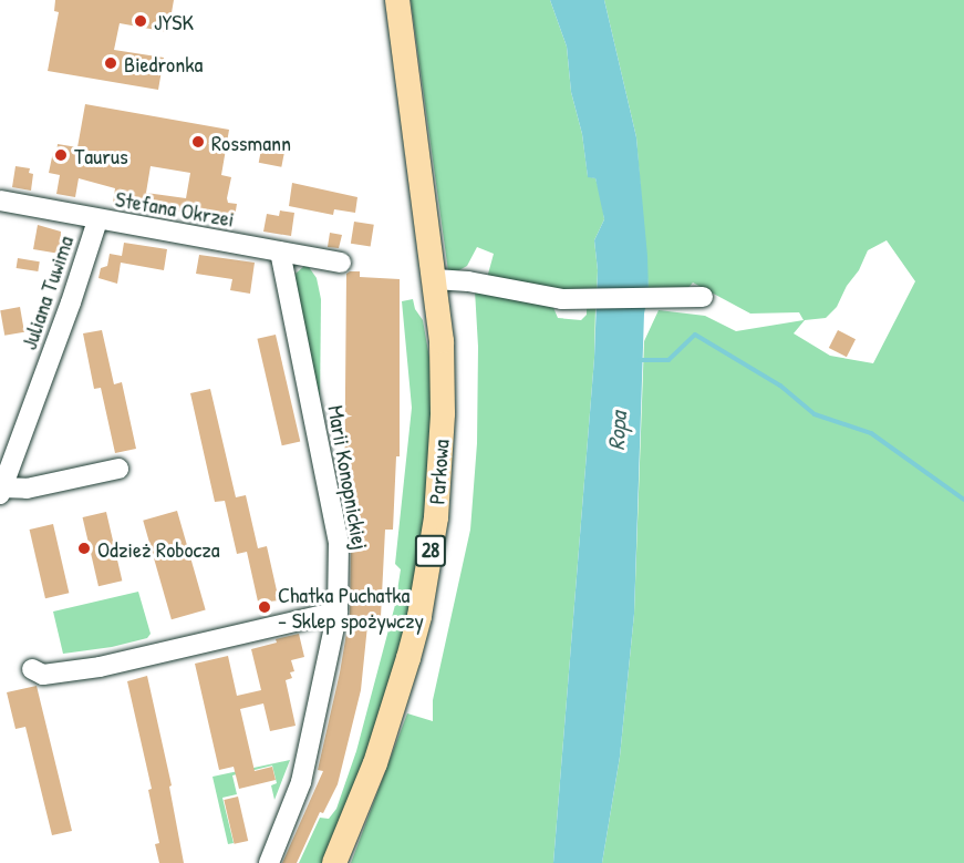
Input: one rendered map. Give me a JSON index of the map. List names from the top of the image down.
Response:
{
  "streets": {
    "main road": ["Parkowa", "28"],
    "street": ["Stefana Okrzei", "Juliana Tuwima", "Marii Konopnickiej"]
  },
  "crossings": [
    ["Stefana Okrzei", "Juliana Tuwima"],
    ["Stefana Okrzei", "Marii Konopnickiej"]
  ],
  "water": ["Ropa"],
  "places": [
    "JYSK",
    "Biedronka",
    "Rossmann",
    "Taurus",
    "Odzież Robocza",
    "Chatka Puchatka - Sklep spożywczy"
  ]
}
